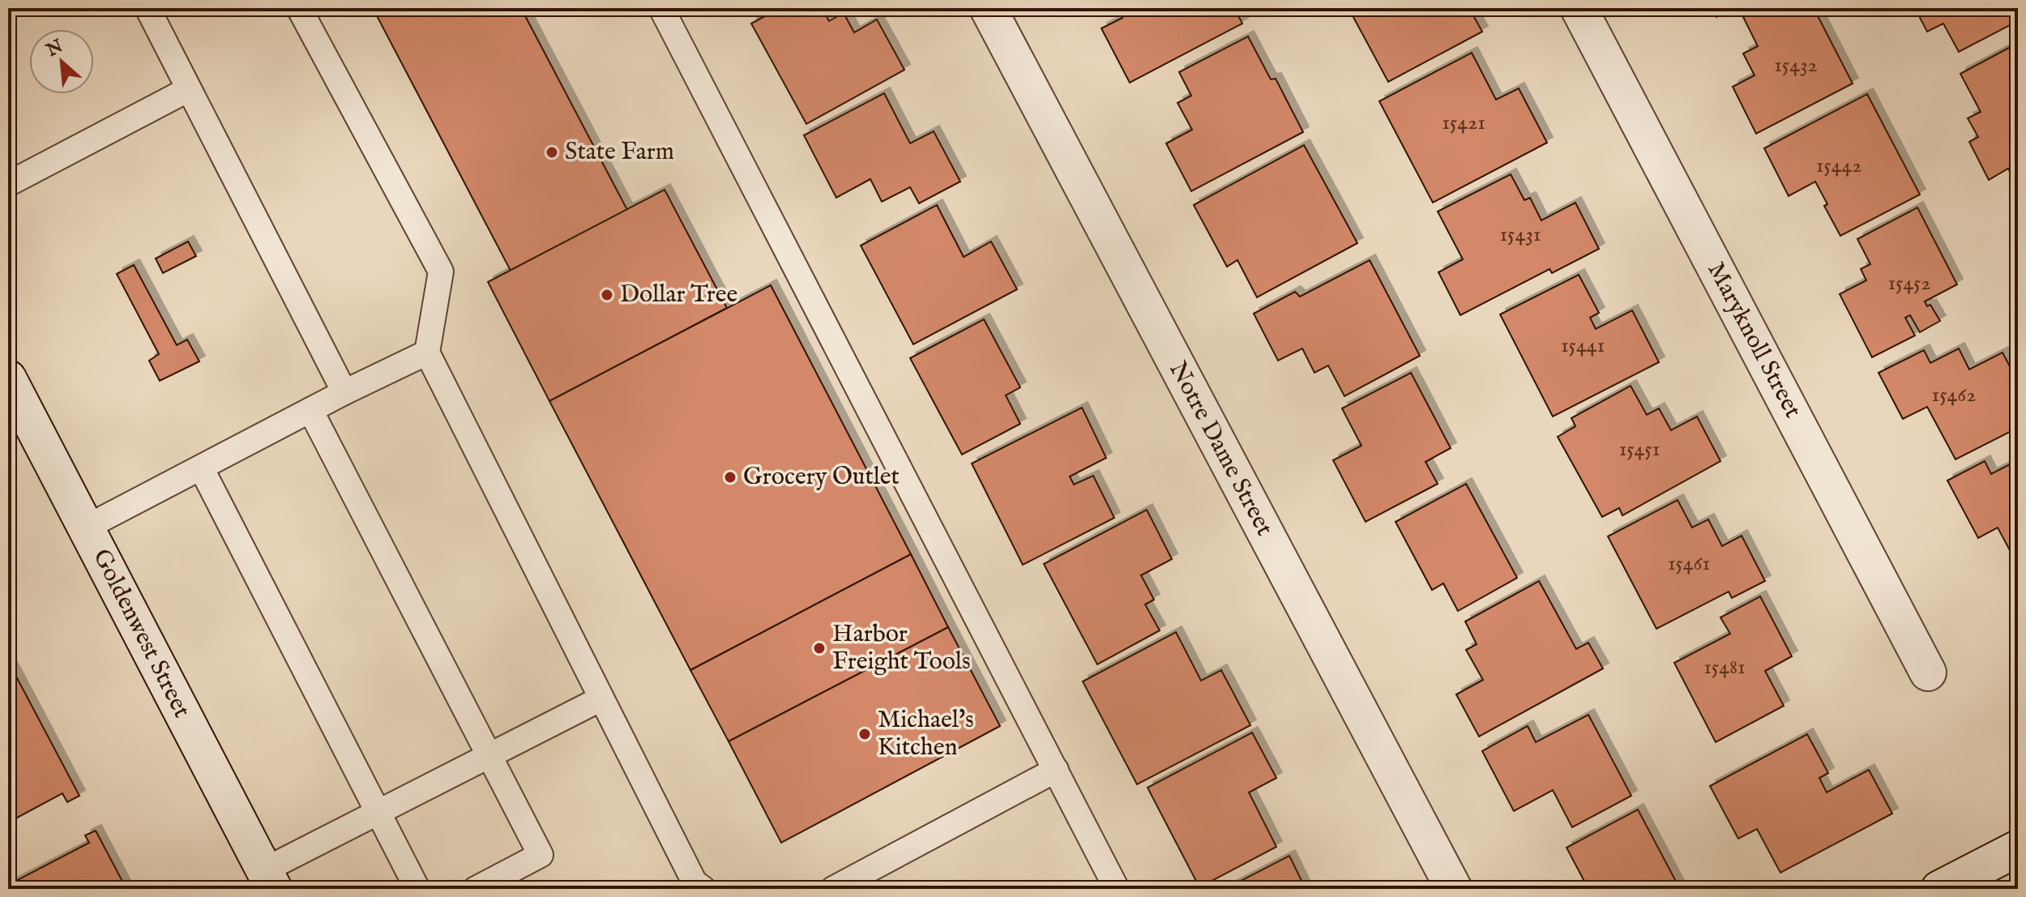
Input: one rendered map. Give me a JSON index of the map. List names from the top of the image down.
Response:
{
  "streets": {
    "street": ["Maryknoll Street", "Notre Dame Street", "Goldenwest Street"]
  },
  "places": [
    "State Farm",
    "Dollar Tree",
    "Grocery Outlet",
    "Harbor Freight Tools",
    "Michael's Kitchen"
  ],
  "house_numbers": [
    "15432",
    "15421",
    "15442",
    "15431",
    "15452",
    "15441",
    "15462",
    "15451",
    "15461",
    "15481"
  ],
  "north": "top left"
}
